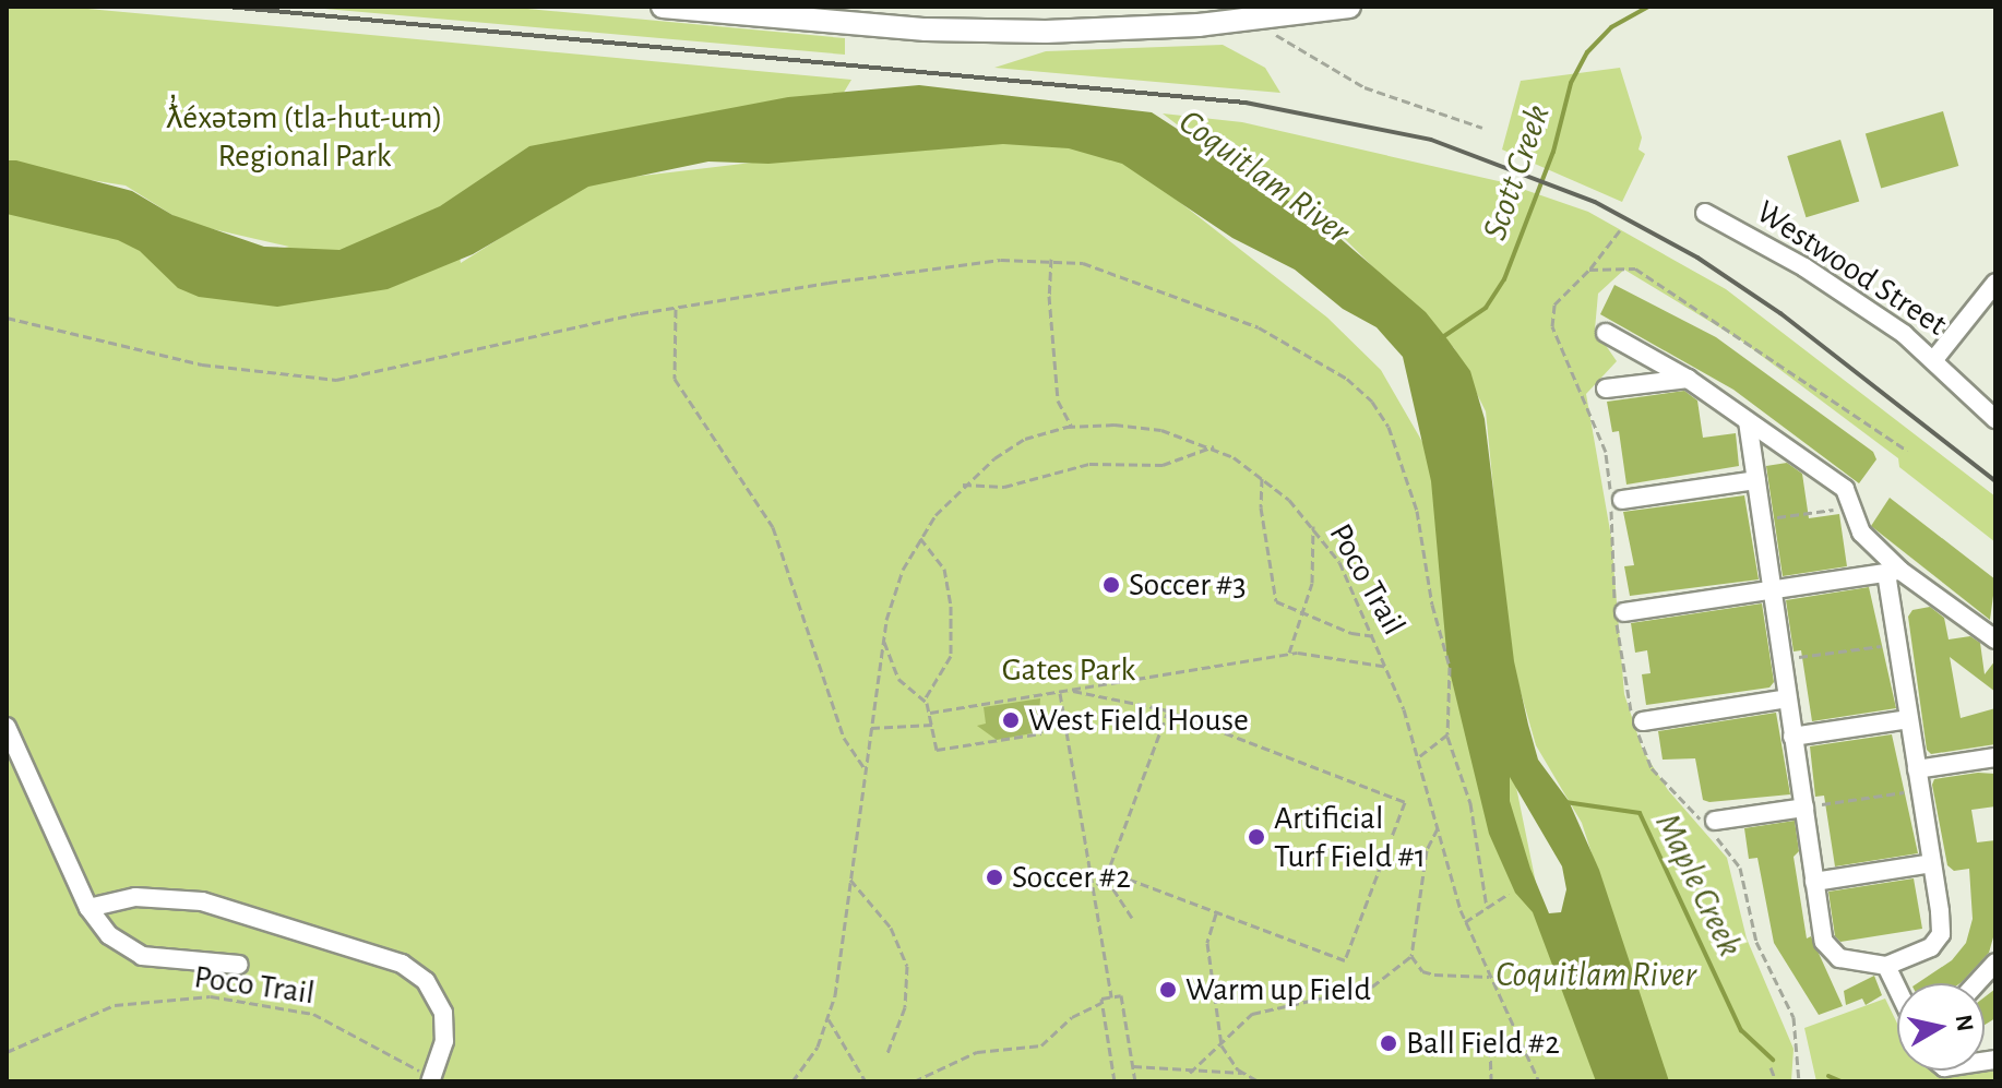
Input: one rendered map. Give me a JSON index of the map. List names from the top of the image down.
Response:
{
  "streets": {
    "street": ["Westwood Street"],
    "path": ["Poco Trail"]
  },
  "water": ["Scott Creek", "Coquitlam River", "Maple Creek"],
  "parks": ["ƛ̓éxətəm (tla-hut-um) Regional Park", "Gates Park"],
  "places": [
    "Soccer #3",
    "West Field House",
    "Artificial Turf Field #1",
    "Soccer #2",
    "Warm up Field",
    "Ball Field #2"
  ],
  "north": "right"
}
